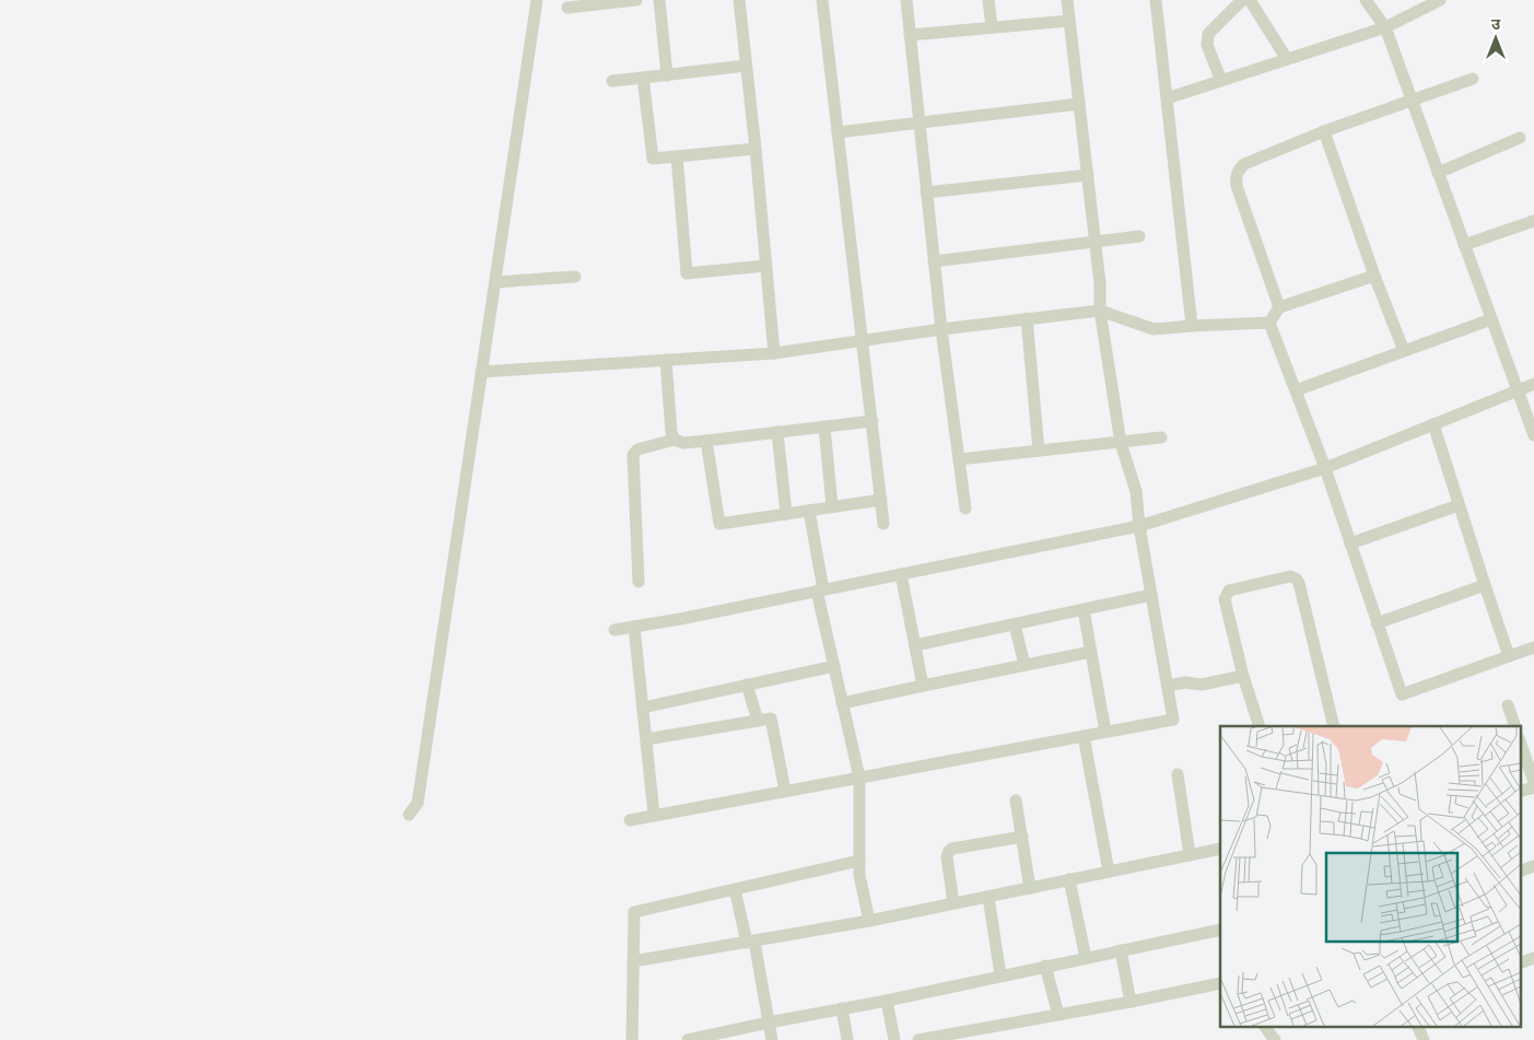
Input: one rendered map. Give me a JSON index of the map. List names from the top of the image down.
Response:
{
  "north": "top"
}
